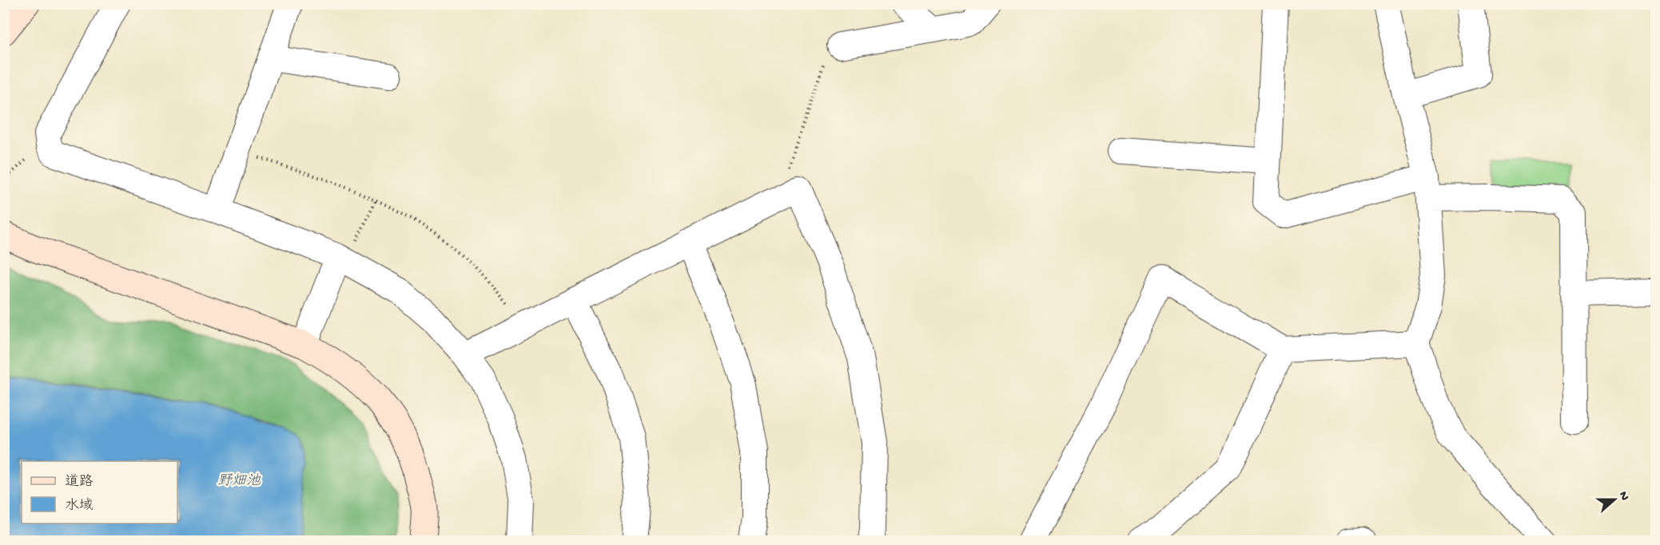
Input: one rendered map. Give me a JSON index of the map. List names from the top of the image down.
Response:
{
  "water": ["野畑池"],
  "legend": ["道路", "水域"],
  "north": "right"
}
